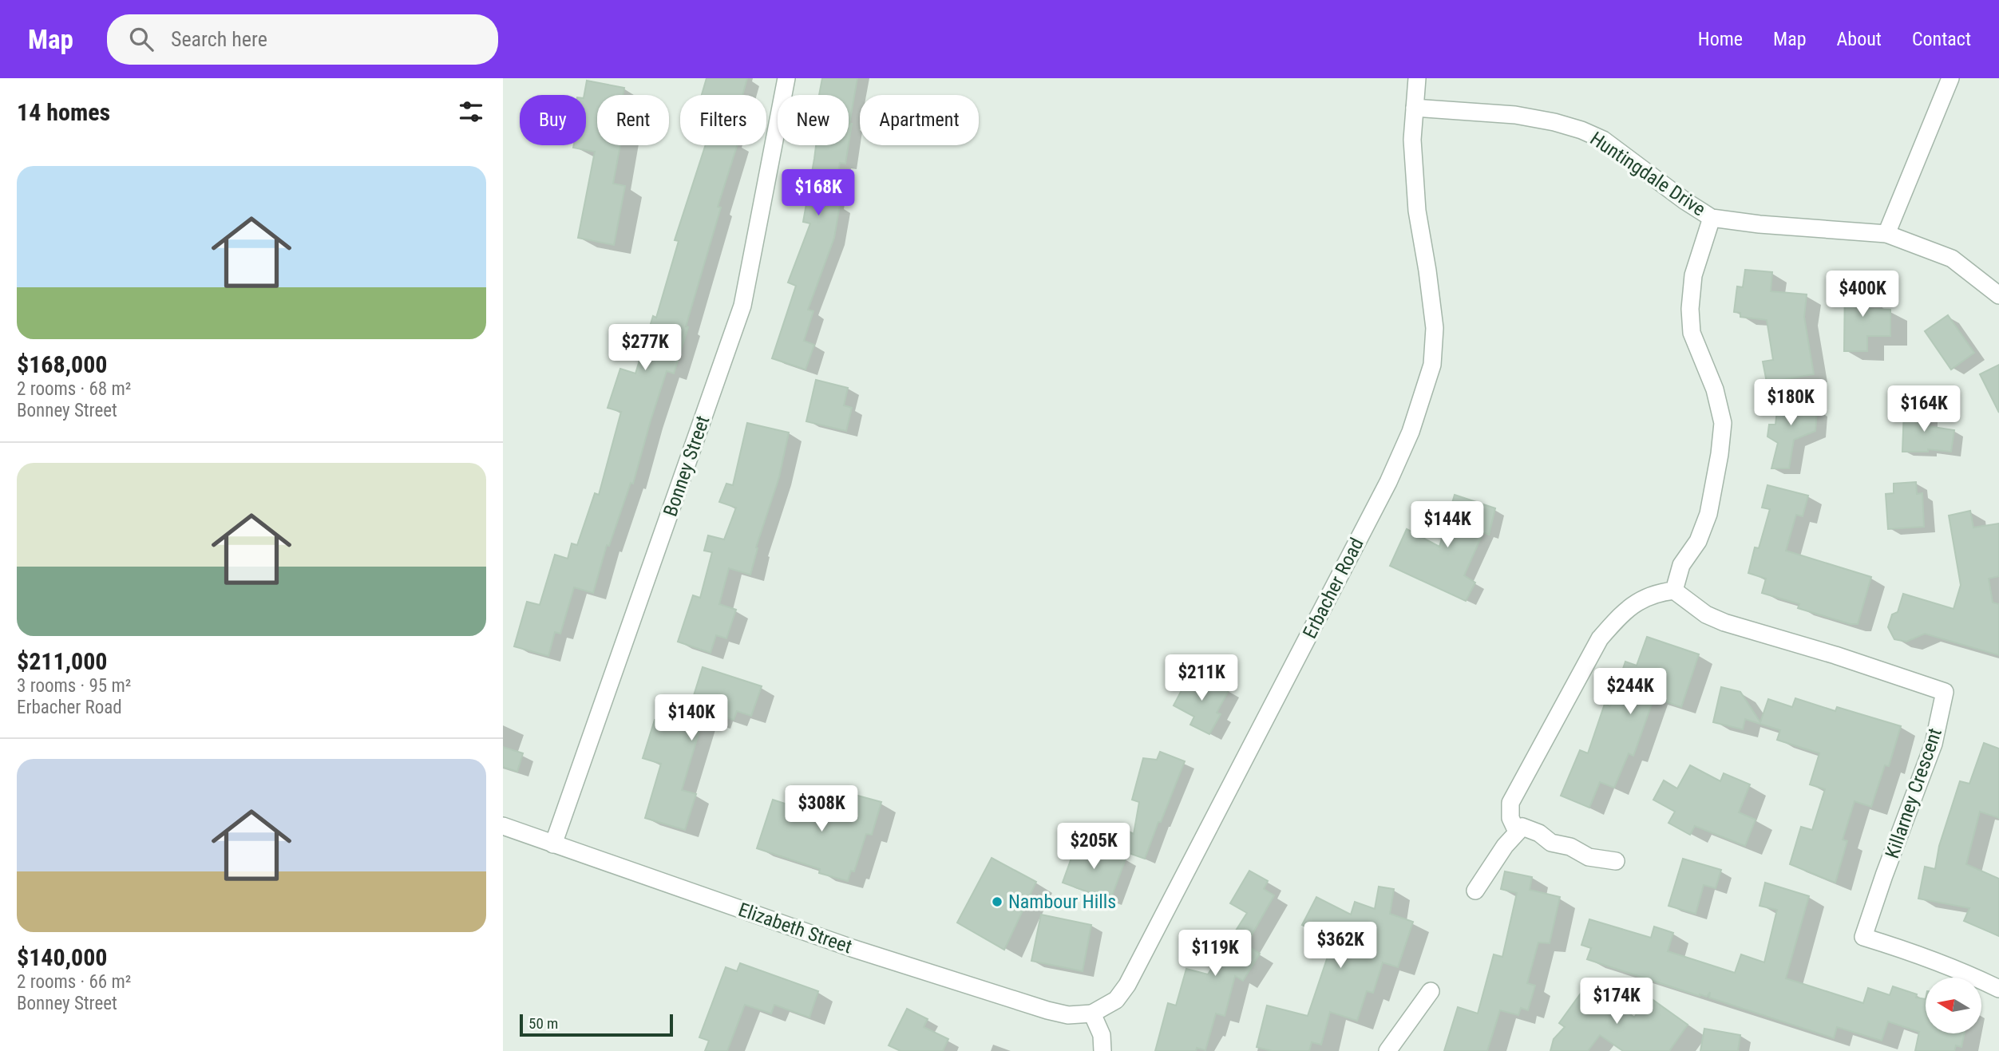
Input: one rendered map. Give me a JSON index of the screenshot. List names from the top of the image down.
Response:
{
  "streets": {
    "street": [
      "Huntingdale Drive",
      "Bonney Street",
      "Erbacher Road",
      "Killarney Crescent",
      "Elizabeth Street"
    ]
  },
  "crossings": [
    ["Huntingdale Drive", "Erbacher Road"],
    ["Bonney Street", "Elizabeth Street"],
    ["Erbacher Road", "Elizabeth Street"]
  ],
  "places": ["Nambour Hills"],
  "scale_bar": "50 m",
  "north": "left",
  "page": {
    "header": "Map",
    "search": "Search here",
    "nav": [
      "Home",
      "Map",
      "About",
      "Contact"
    ],
    "heading": "14 homes",
    "chip": [
      "Buy",
      "Rent",
      "Filters",
      "New",
      "Apartment"
    ],
    "list": [
      {
        "name": "$168,000",
        "note": "2 rooms · 68 m² · Bonney Street"
      },
      {
        "name": "$211,000",
        "note": "3 rooms · 95 m² · Erbacher Road"
      },
      {
        "name": "$140,000",
        "note": "2 rooms · 66 m² · Bonney Street"
      }
    ],
    "price": [
      "$168K",
      "$400K",
      "$277K",
      "$180K",
      "$164K",
      "$144K",
      "$211K",
      "$244K",
      "$140K",
      "$308K",
      "$205K",
      "$362K",
      "$119K",
      "$174K"
    ],
    "scale": "50 m"
  }
}
